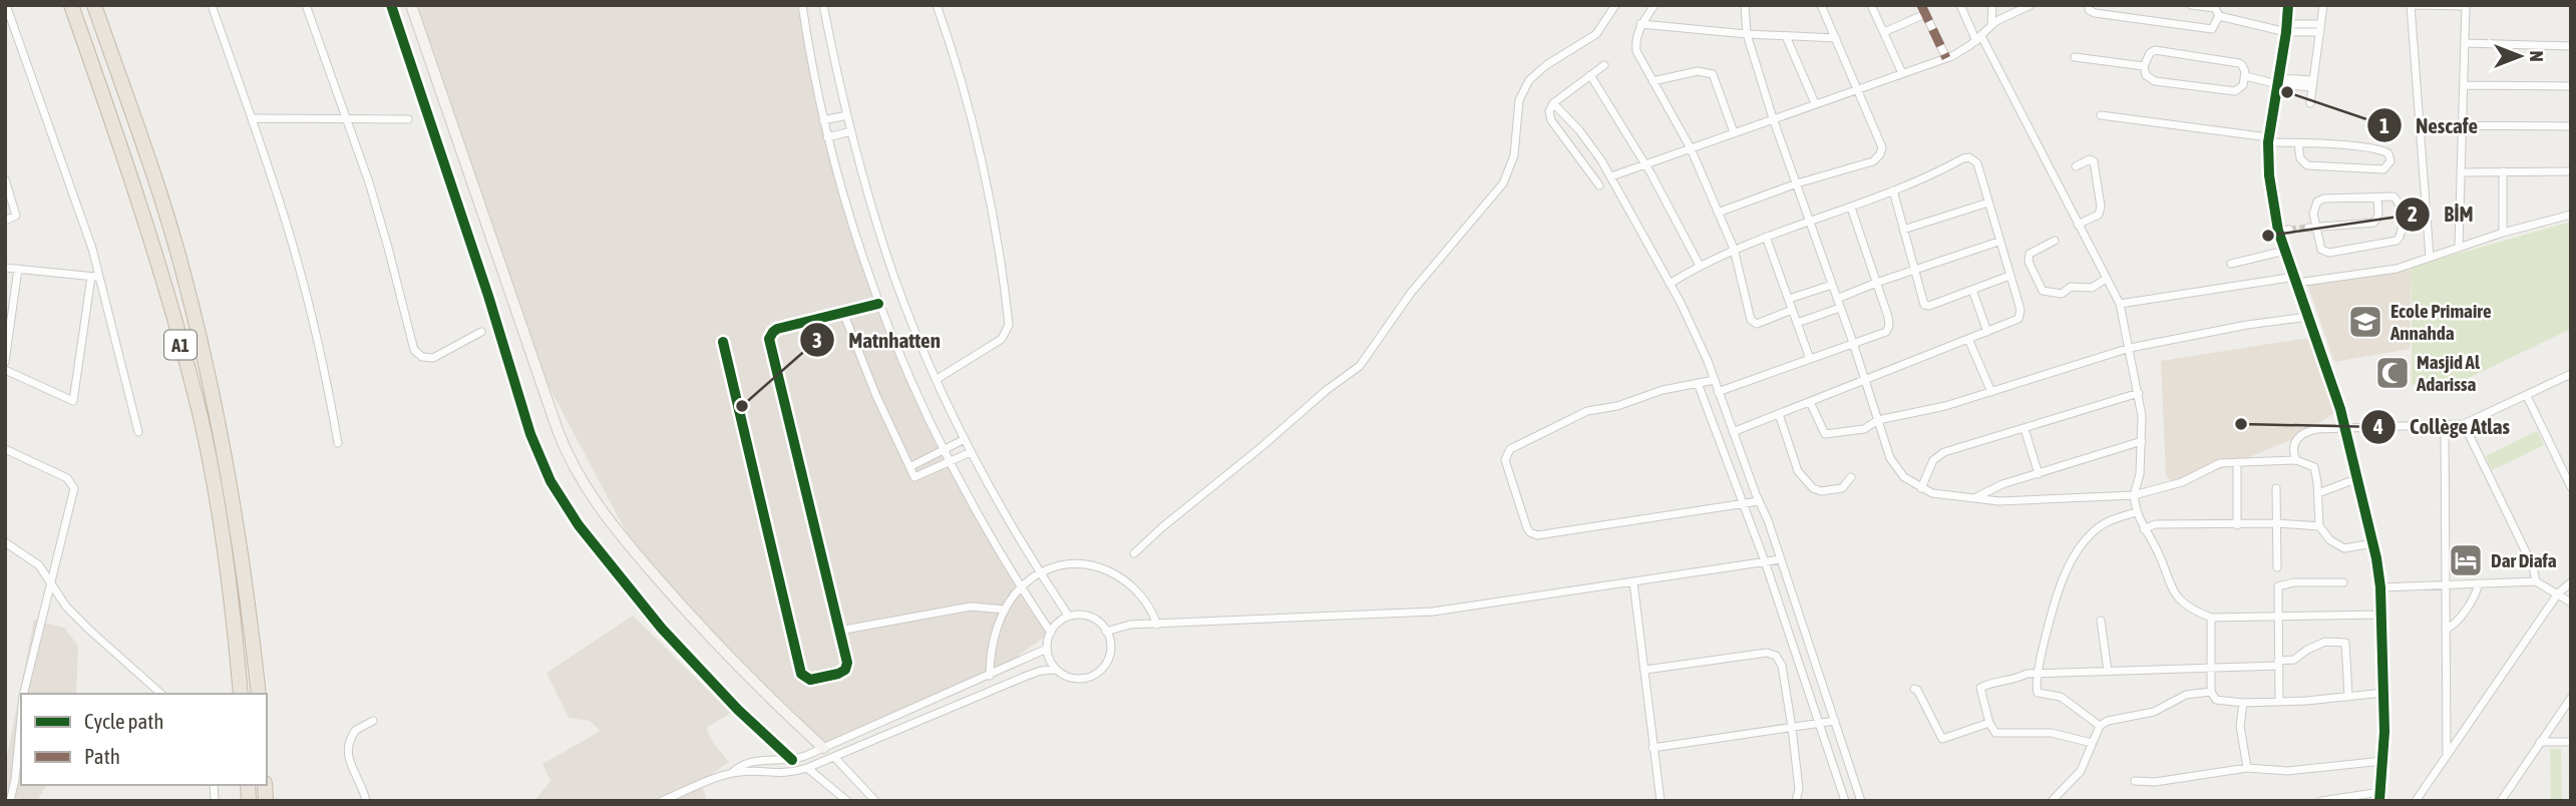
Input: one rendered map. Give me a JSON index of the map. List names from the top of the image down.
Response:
{
  "streets": {
    "highway": ["A1"]
  },
  "places": {
    "other": [
      "Nescafe",
      "BİM",
      "Matnhatten",
      "Collège Atlas"
    ],
    "school or university": ["Ecole Primaire Annahda"],
    "mosque": ["Masjid Al Adarissa"],
    "hotel": ["Dar Diafa"]
  },
  "legend": ["Cycle path", "Path"],
  "north": "right"
}
